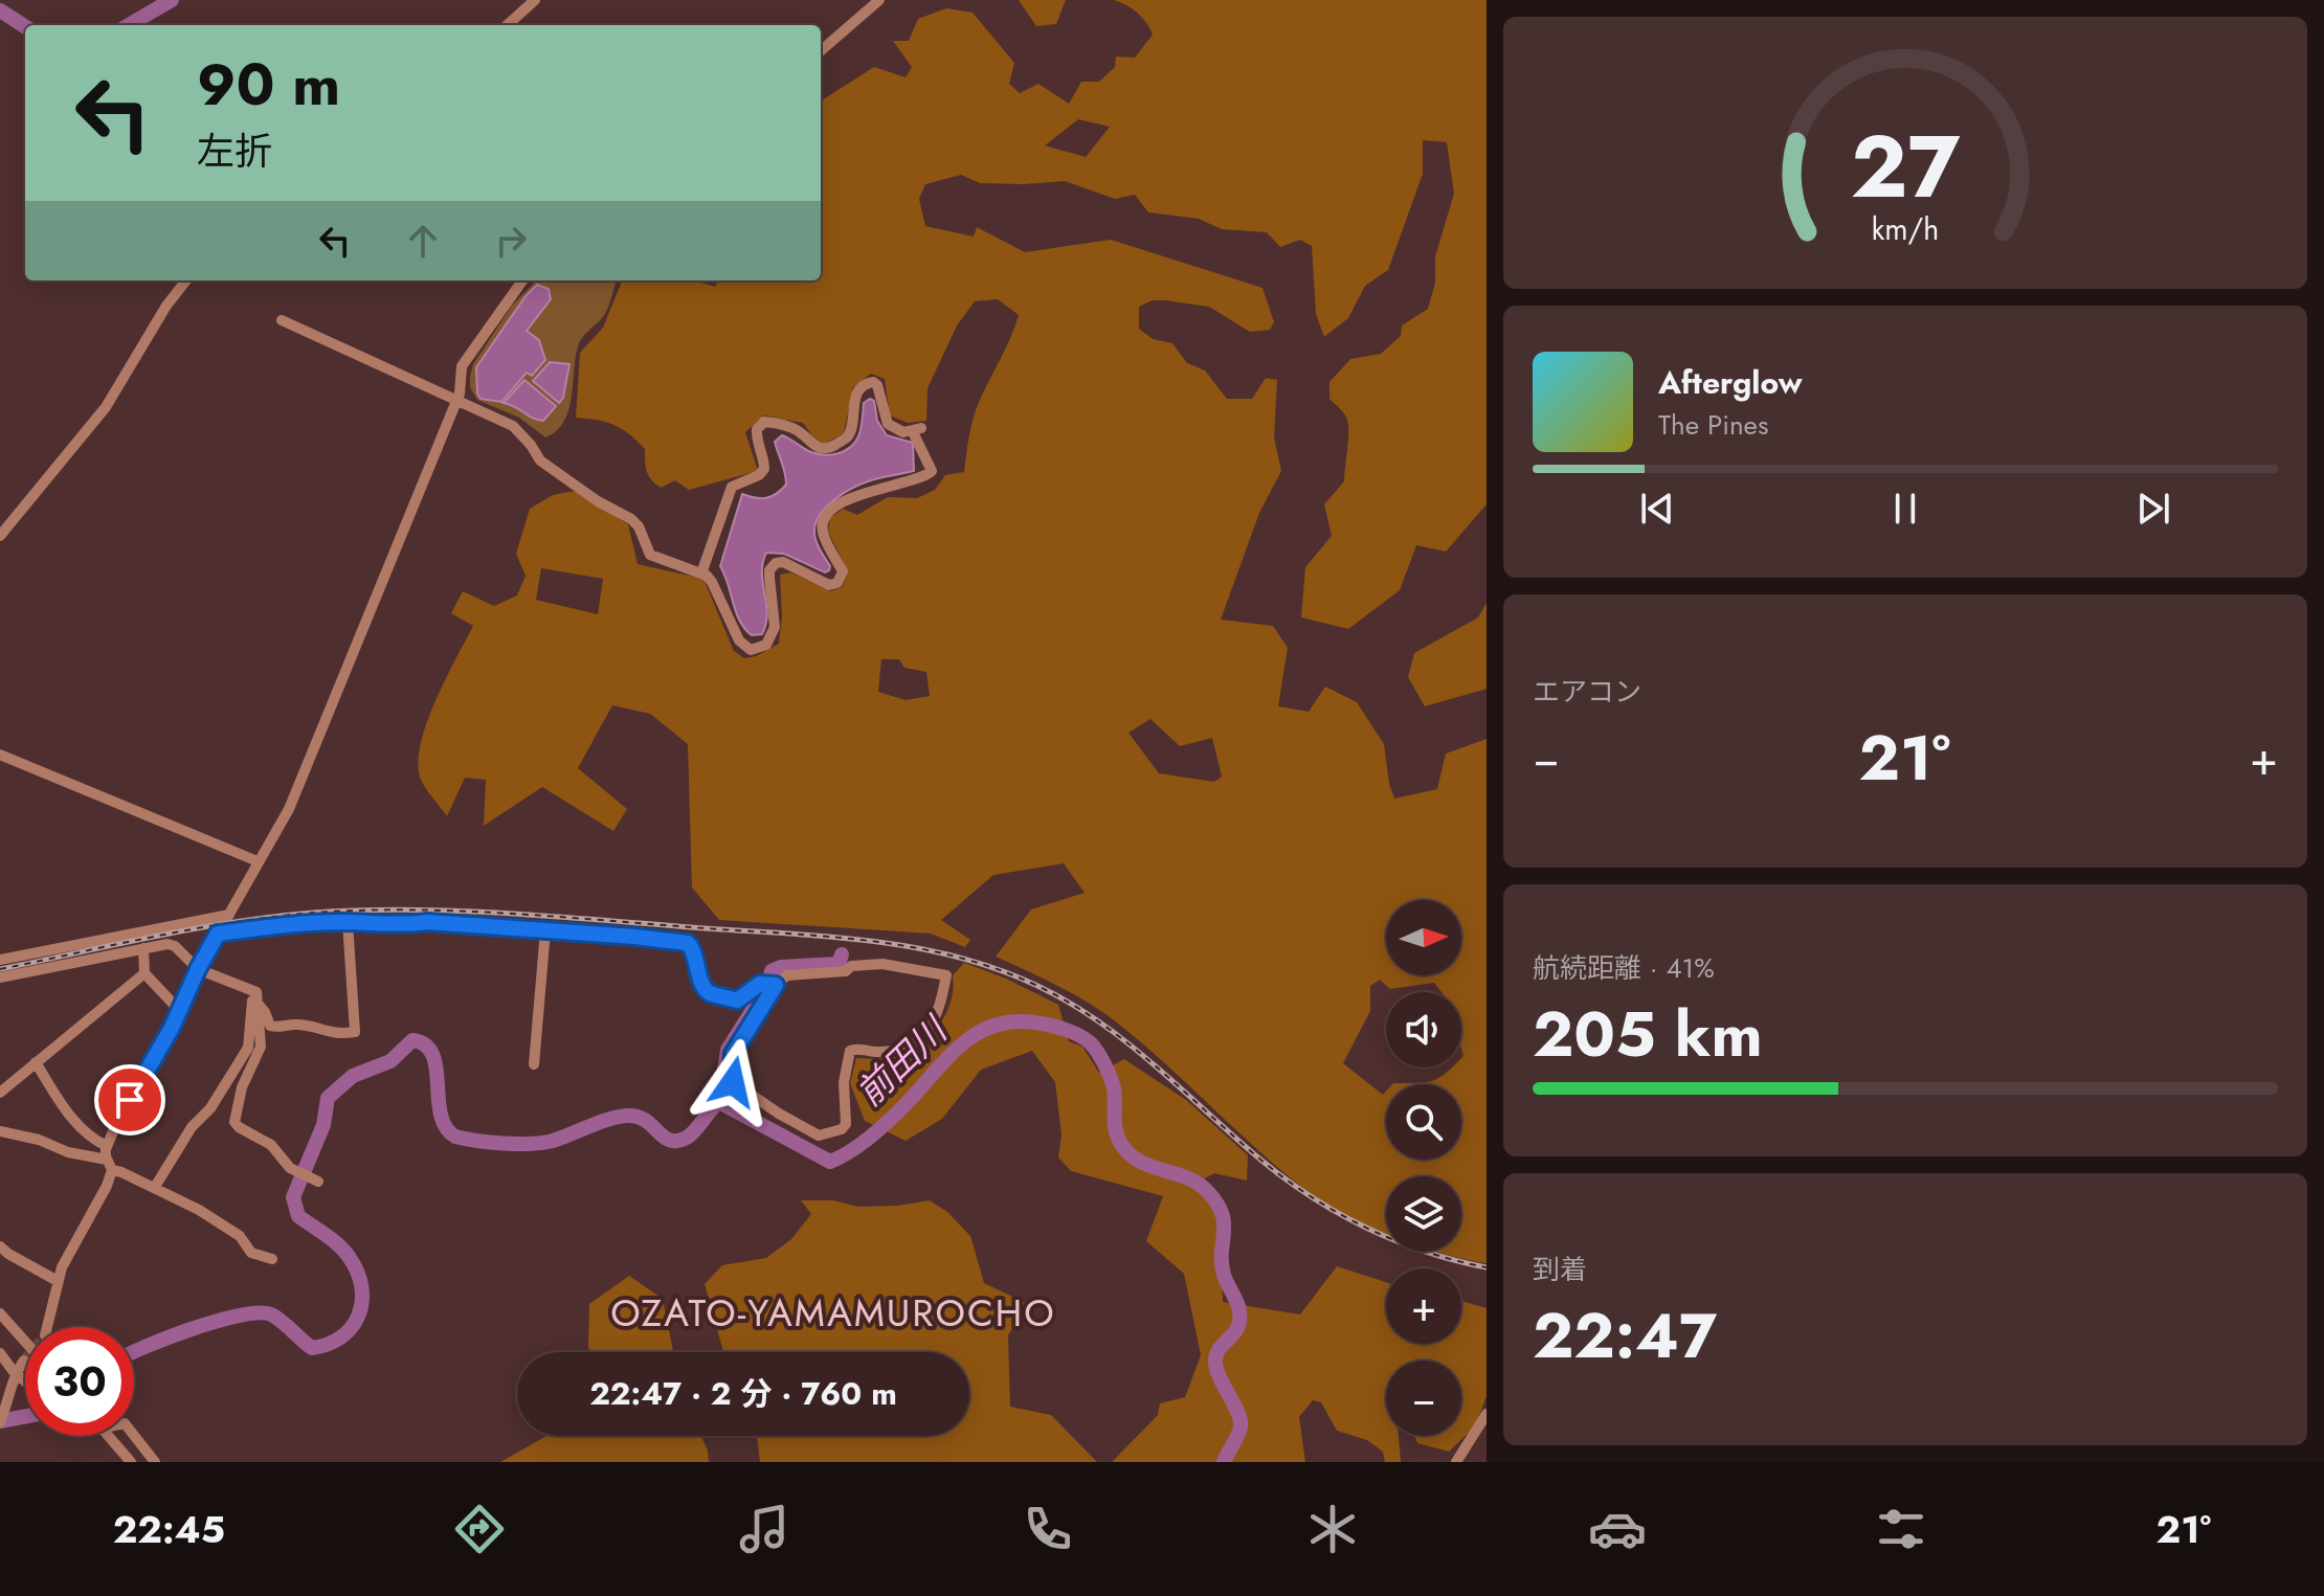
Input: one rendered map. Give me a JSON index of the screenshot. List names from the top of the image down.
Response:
{
  "districts": ["OZATO-YAMAMUROCHO"],
  "water": ["前田川"],
  "north": "right",
  "page": {
    "turn": ["90 m", "左折"],
    "song": ["Afterglow", "The Pines"],
    "tile": [
      "エアコン",
      ["航続距離 · 41%", "205 km"],
      ["到着", "22:47"]
    ],
    "heat": ["−", "21°", "+"],
    "map_buttons": ["+", "−"],
    "limit": "30",
    "trip": "22:47 · 2 分 · 760 m",
    "tabs": ["22:45", "21°"],
    "gauge": ["27", "km/h"]
  }
}
